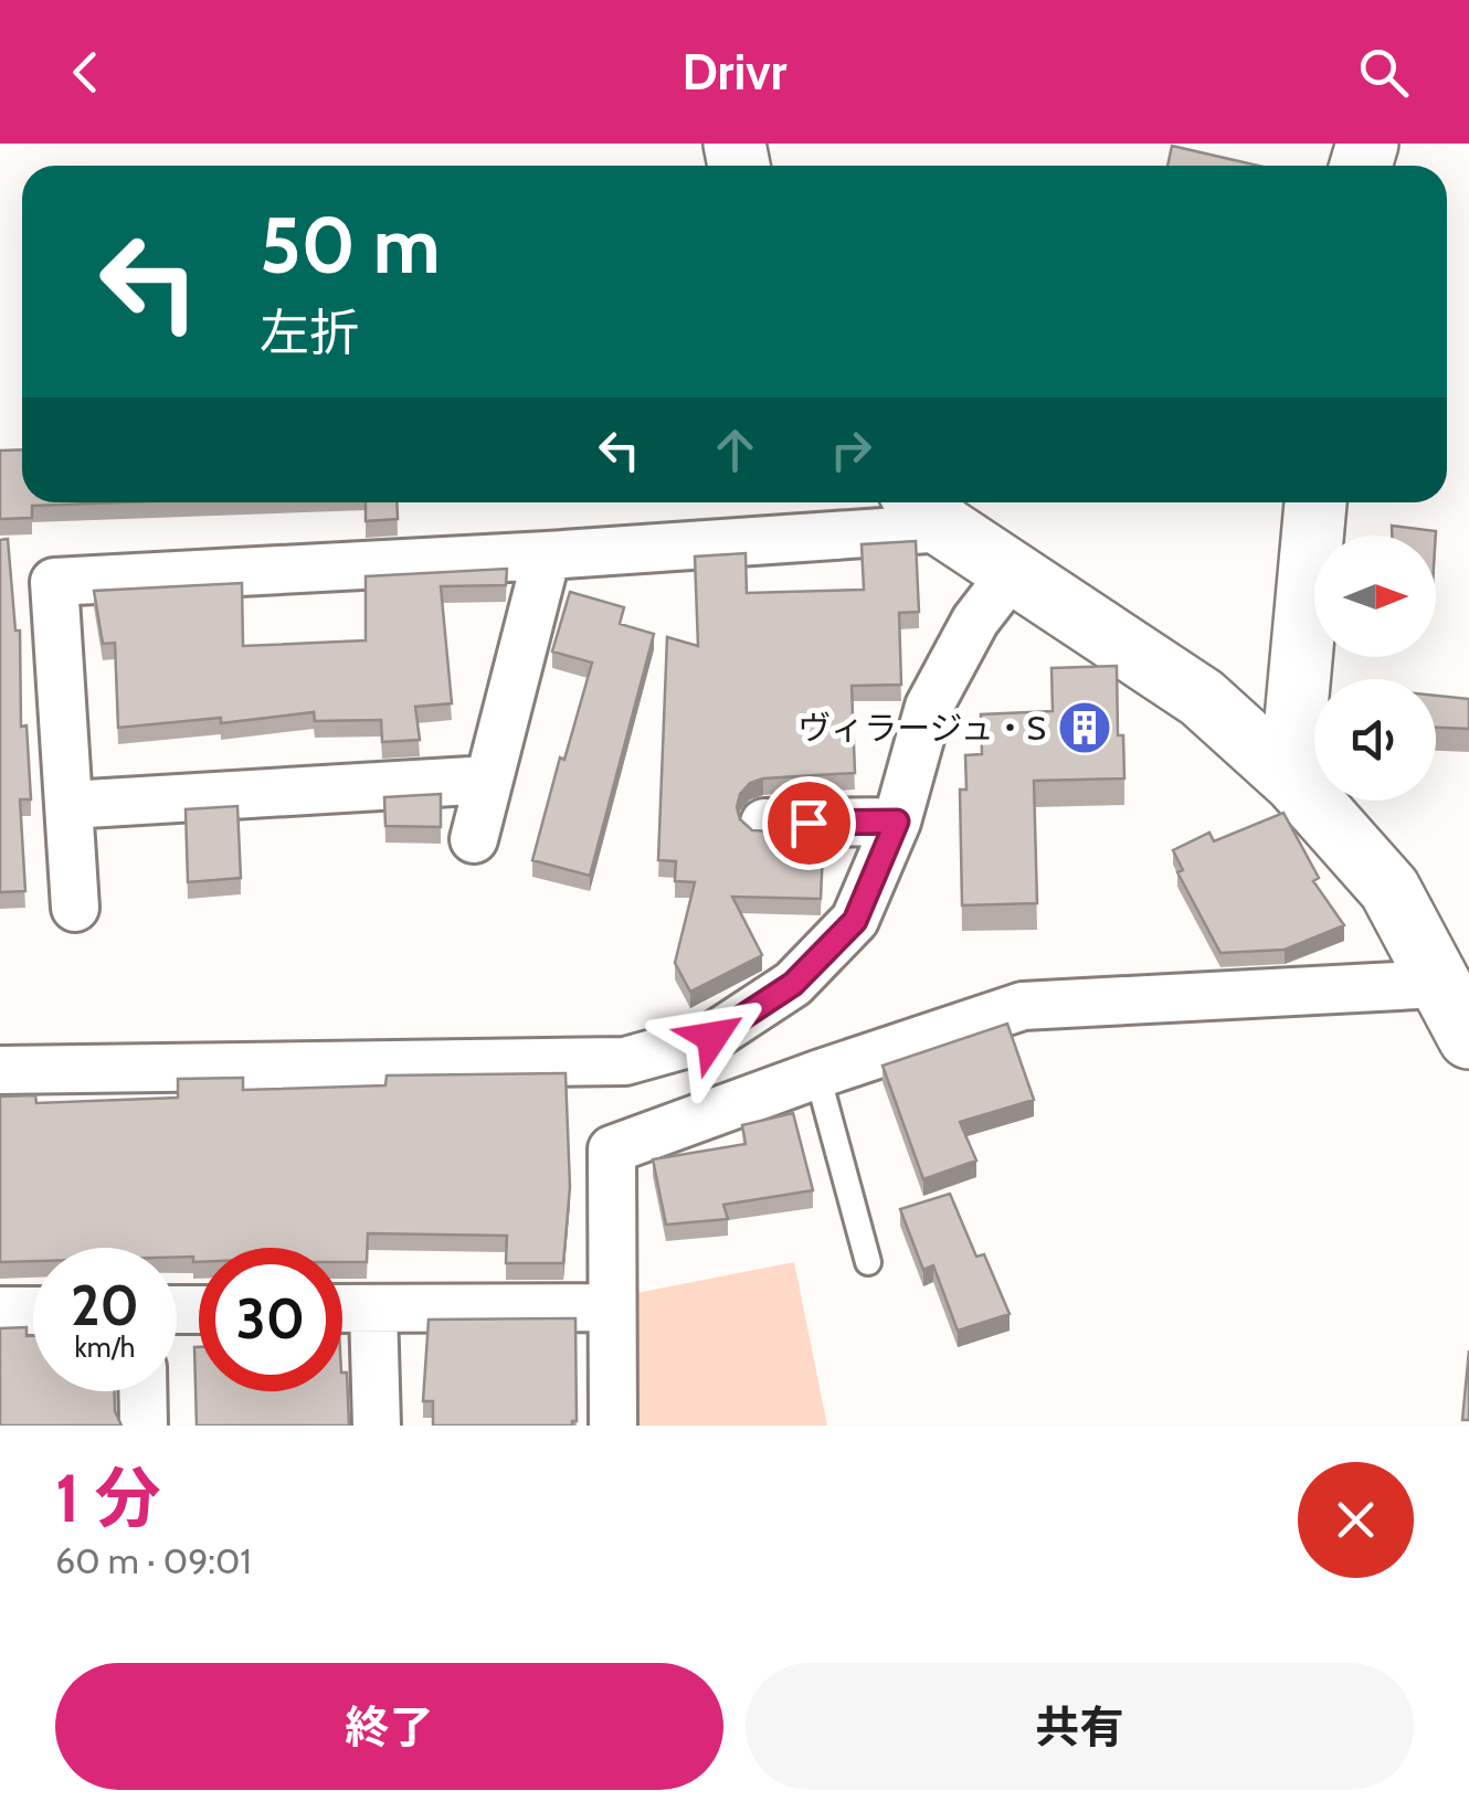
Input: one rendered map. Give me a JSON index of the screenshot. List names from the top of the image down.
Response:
{
  "places": {
    "building": ["ヴィラージュ・S"]
  },
  "north": "right",
  "page": {
    "header": "Drivr",
    "turn": ["50 m", "左折"],
    "speed": "20 km/h",
    "limit": "30",
    "heading": ["1 分", "60 m · 09:01"],
    "buttons": ["終了", "共有"]
  }
}
